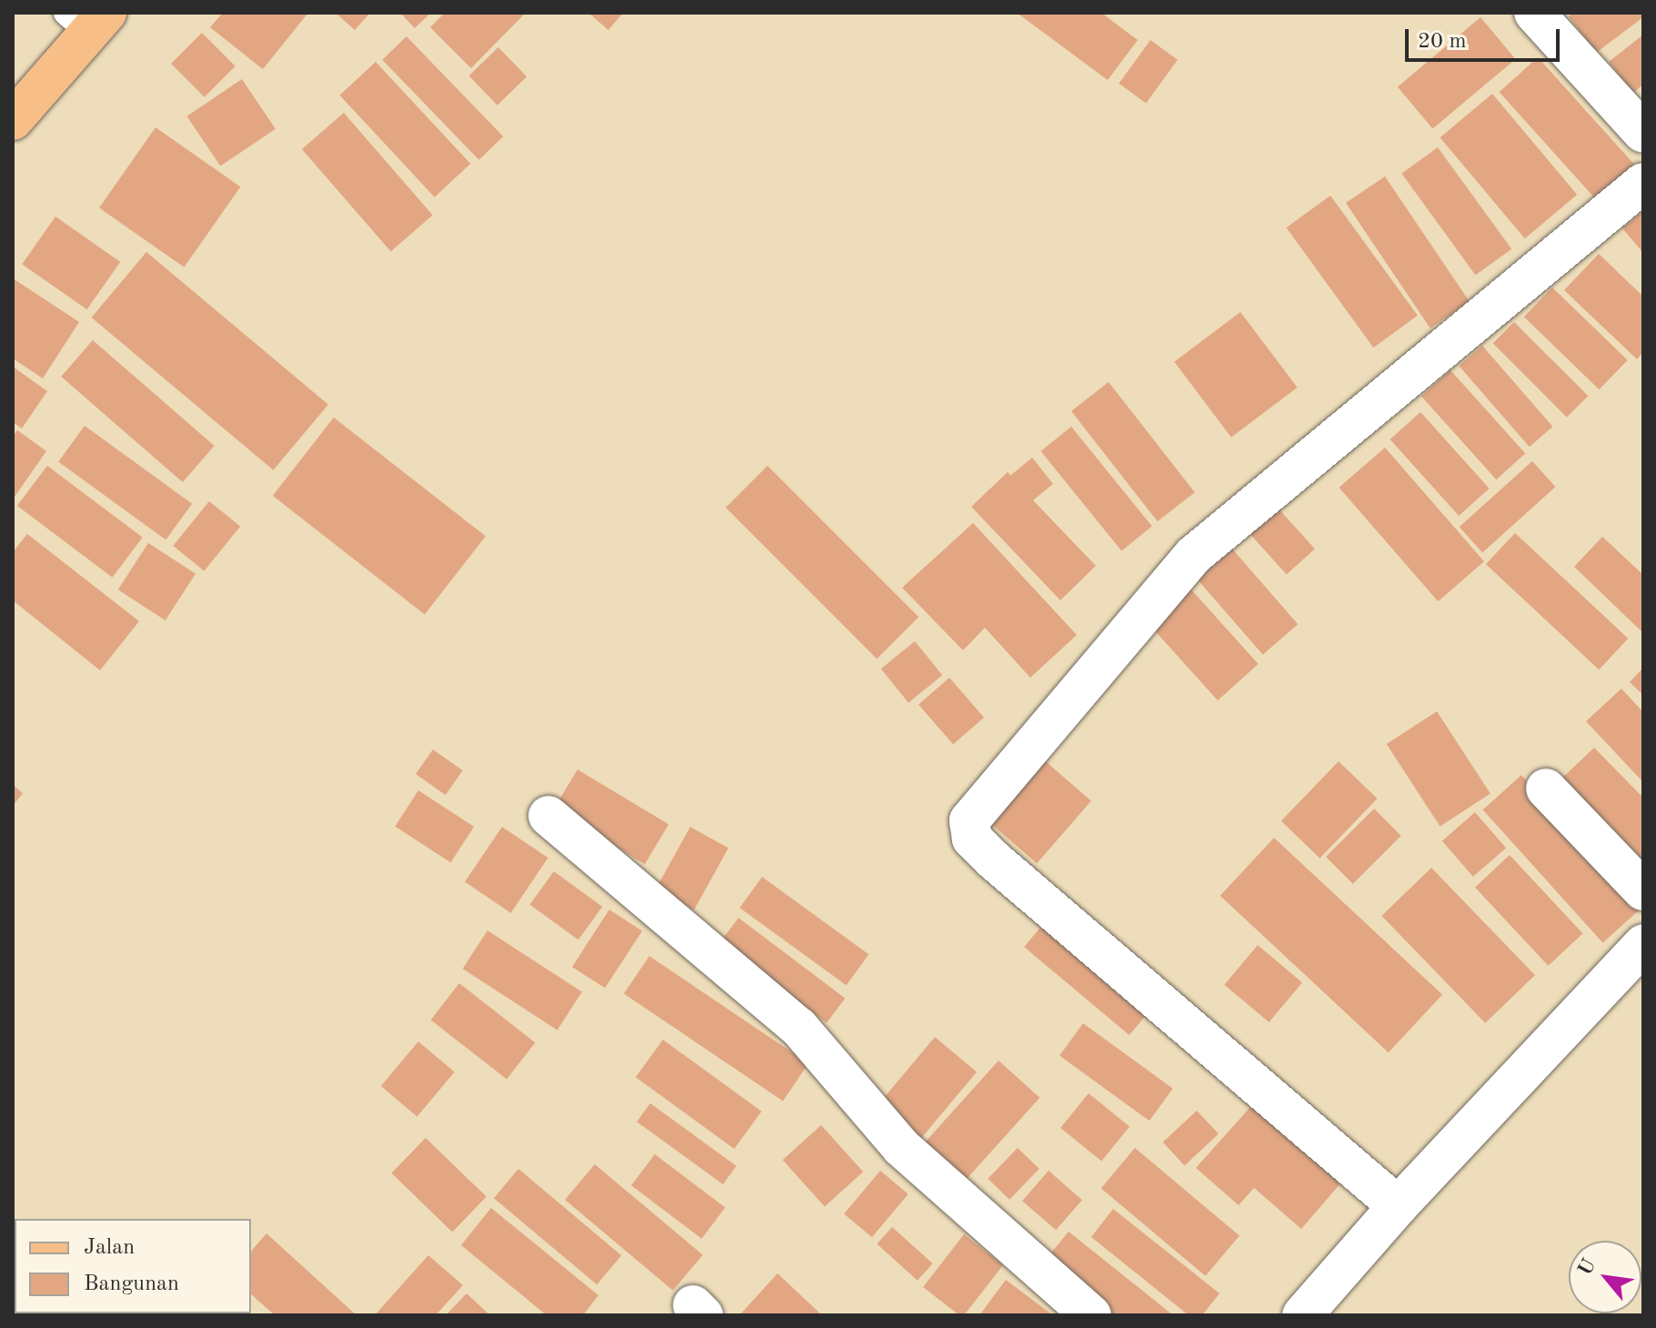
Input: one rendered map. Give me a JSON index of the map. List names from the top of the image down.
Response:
{
  "legend": ["Jalan", "Bangunan"],
  "scale_bar": "20 m",
  "north": "top left"
}
